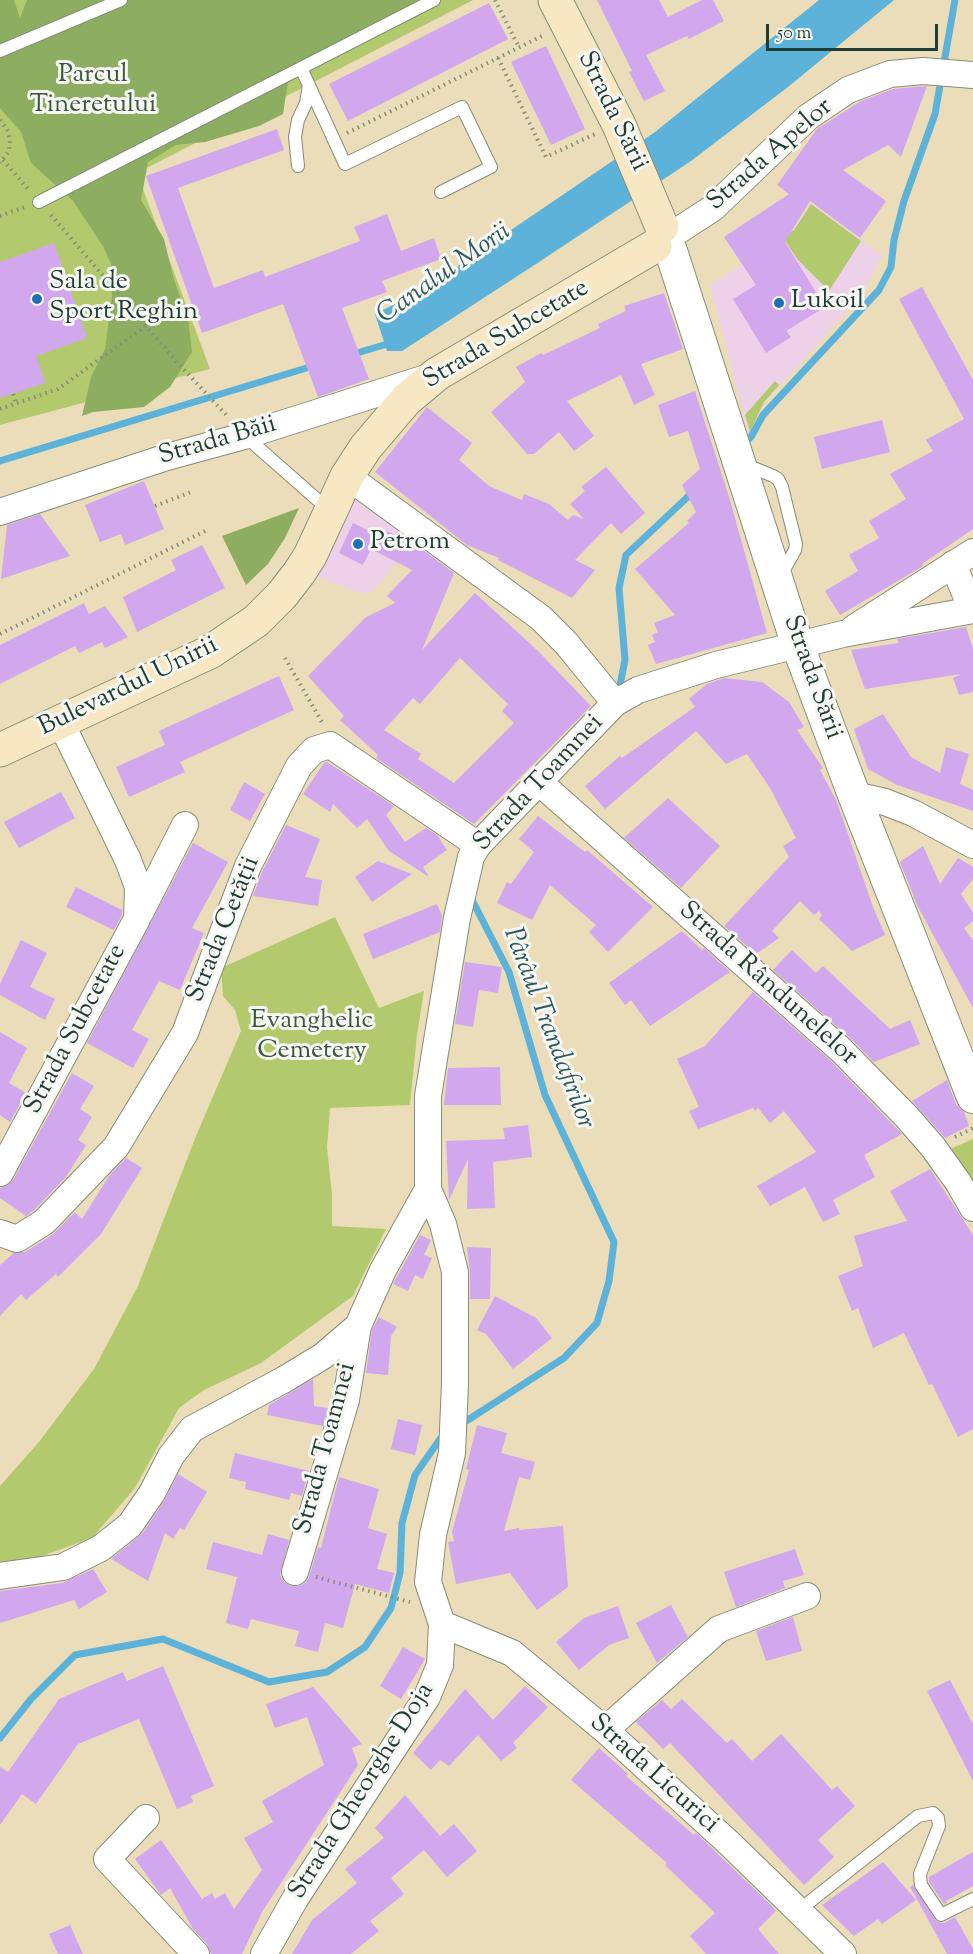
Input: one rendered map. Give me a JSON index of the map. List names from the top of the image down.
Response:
{
  "streets": {
    "main road": ["Strada Sării", "Strada Subcetate", "Bulevardul Unirii"],
    "street": [
      "Strada Apelor",
      "Strada Băii",
      "Strada Toamnei",
      "Strada Cetății",
      "Strada Rândunelelor",
      "Strada Licurici",
      "Strada Gheorghe Doja"
    ]
  },
  "crossings": [
    ["Strada Sării", "Strada Apelor"],
    ["Strada Sării", "Strada Subcetate"],
    ["Strada Sării", "Strada Toamnei"],
    ["Strada Apelor", "Strada Subcetate"],
    ["Strada Subcetate", "Strada Băii"],
    ["Strada Subcetate", "Bulevardul Unirii"],
    ["Strada Toamnei", "Strada Cetății"],
    ["Strada Toamnei", "Strada Rândunelelor"],
    ["Strada Licurici", "Strada Gheorghe Doja"]
  ],
  "water": ["Canalul Morii", "Pârâul Trandafirilor"],
  "parks": ["Parcul Tineretului", "Evanghelic Cemetery"],
  "places": ["Sala de Sport Reghin", "Lukoil", "Petrom"],
  "scale_bar": "50 m"
}
